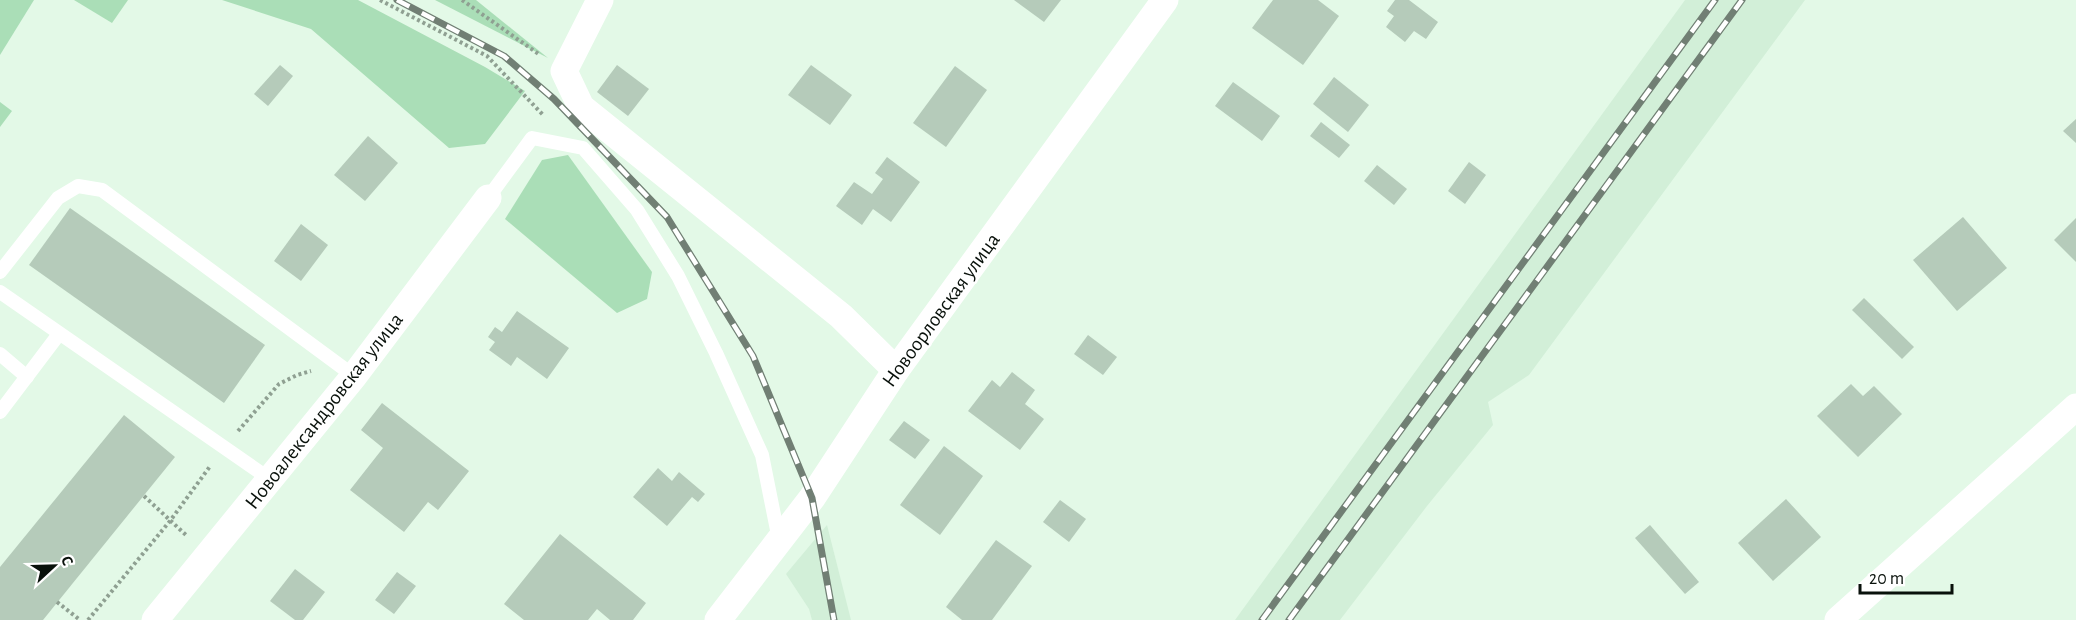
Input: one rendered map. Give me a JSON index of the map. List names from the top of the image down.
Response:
{
  "streets": {
    "street": ["Новоорловская улица", "Новоалександровская улица"]
  },
  "scale_bar": "20 m",
  "north": "right"
}
